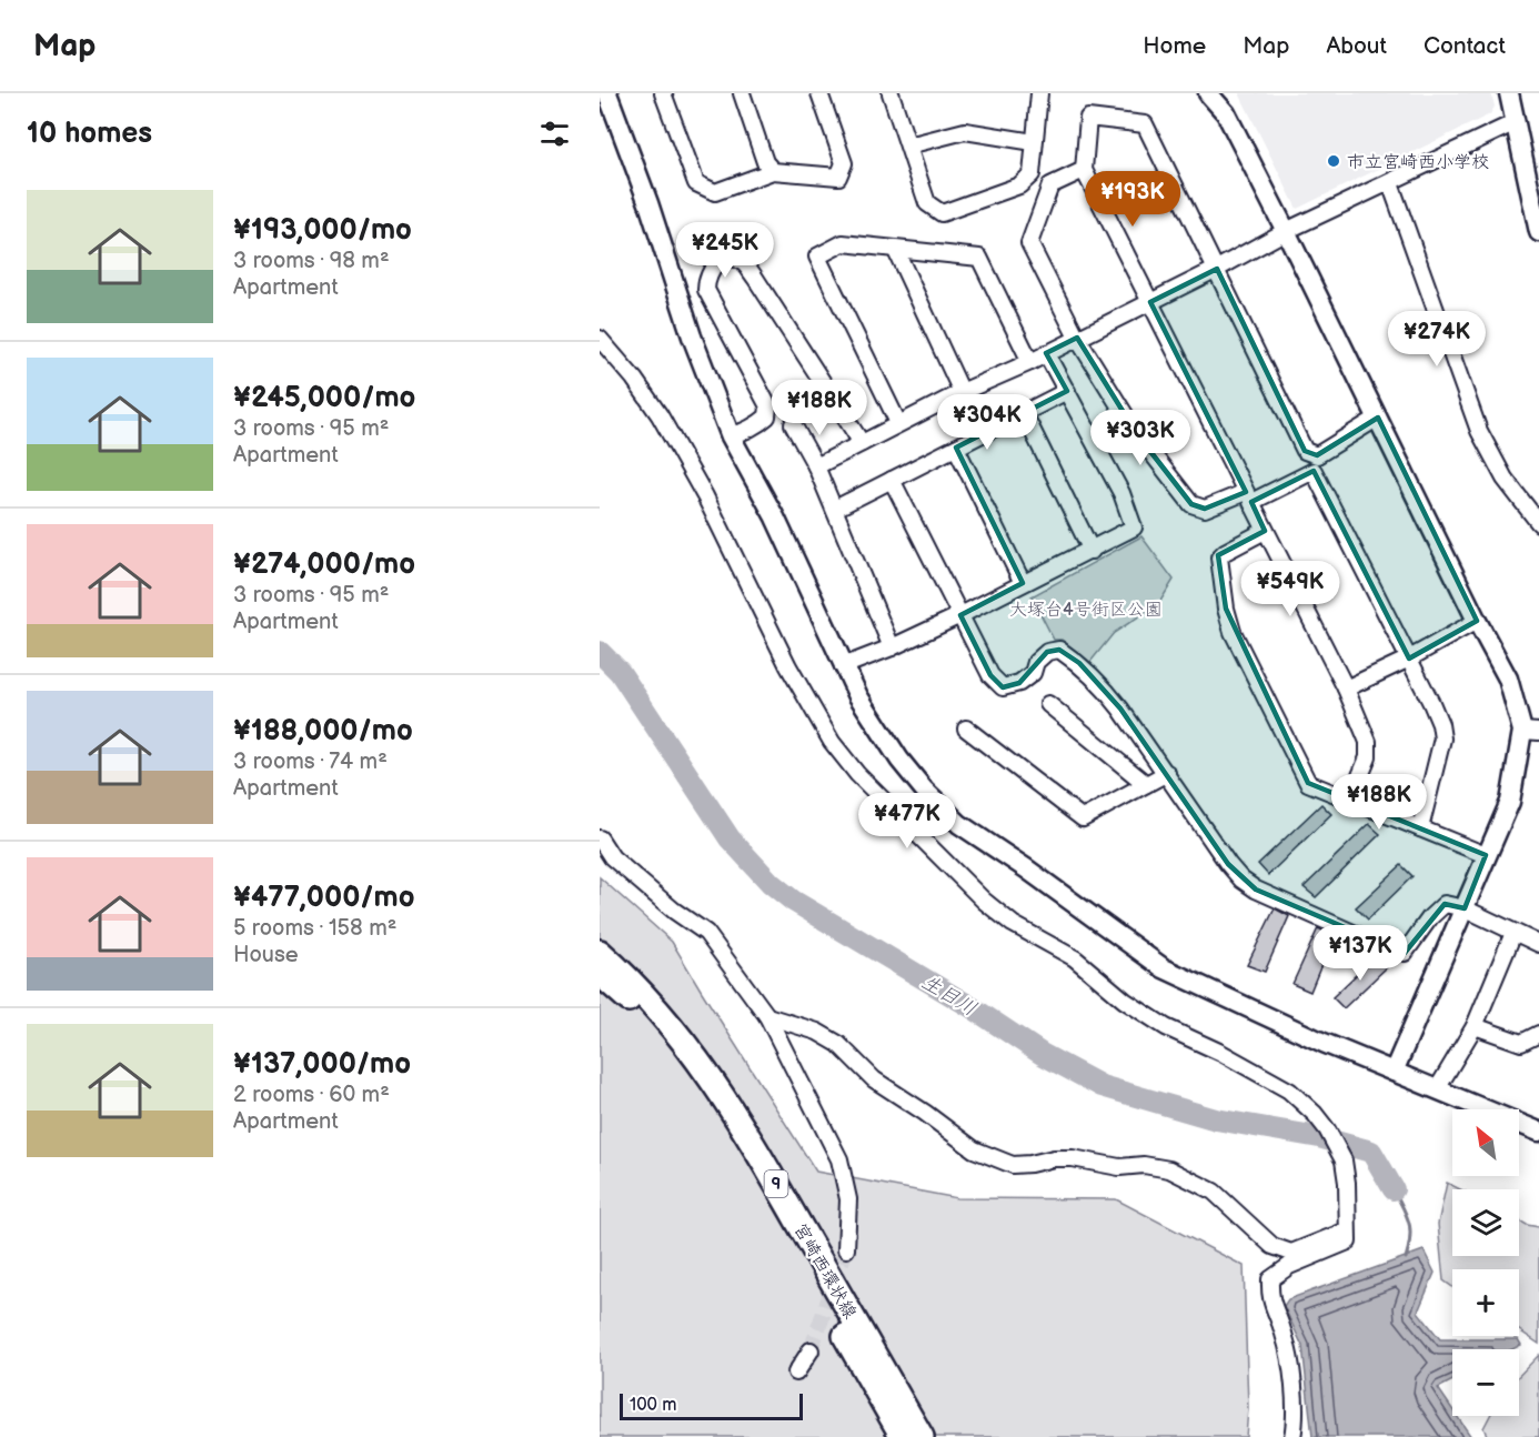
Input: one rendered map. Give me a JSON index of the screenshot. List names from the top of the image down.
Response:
{
  "streets": {
    "main road": ["9", "宮崎西環状線"]
  },
  "water": ["生目川"],
  "parks": ["大塚台4号街区公園"],
  "places": ["市立宮崎西小学校"],
  "scale_bar": "100 m",
  "north": "top left",
  "page": {
    "header": "Map",
    "nav": [
      "Home",
      "Map",
      "About",
      "Contact"
    ],
    "heading": "10 homes",
    "price": [
      "¥193K",
      "¥245K",
      "¥274K",
      "¥188K",
      "¥304K",
      "¥303K",
      "¥549K",
      "¥188K",
      "¥477K",
      "¥137K"
    ],
    "list": [
      {
        "name": "¥193,000/mo",
        "note": "3 rooms · 98 m² · Apartment"
      },
      {
        "name": "¥245,000/mo",
        "note": "3 rooms · 95 m² · Apartment"
      },
      {
        "name": "¥274,000/mo",
        "note": "3 rooms · 95 m² · Apartment"
      },
      {
        "name": "¥188,000/mo",
        "note": "3 rooms · 74 m² · Apartment"
      },
      {
        "name": "¥477,000/mo",
        "note": "5 rooms · 158 m² · House"
      },
      {
        "name": "¥137,000/mo",
        "note": "2 rooms · 60 m² · Apartment"
      }
    ],
    "map_buttons": ["+", "−"],
    "scale": "100 m"
  }
}
